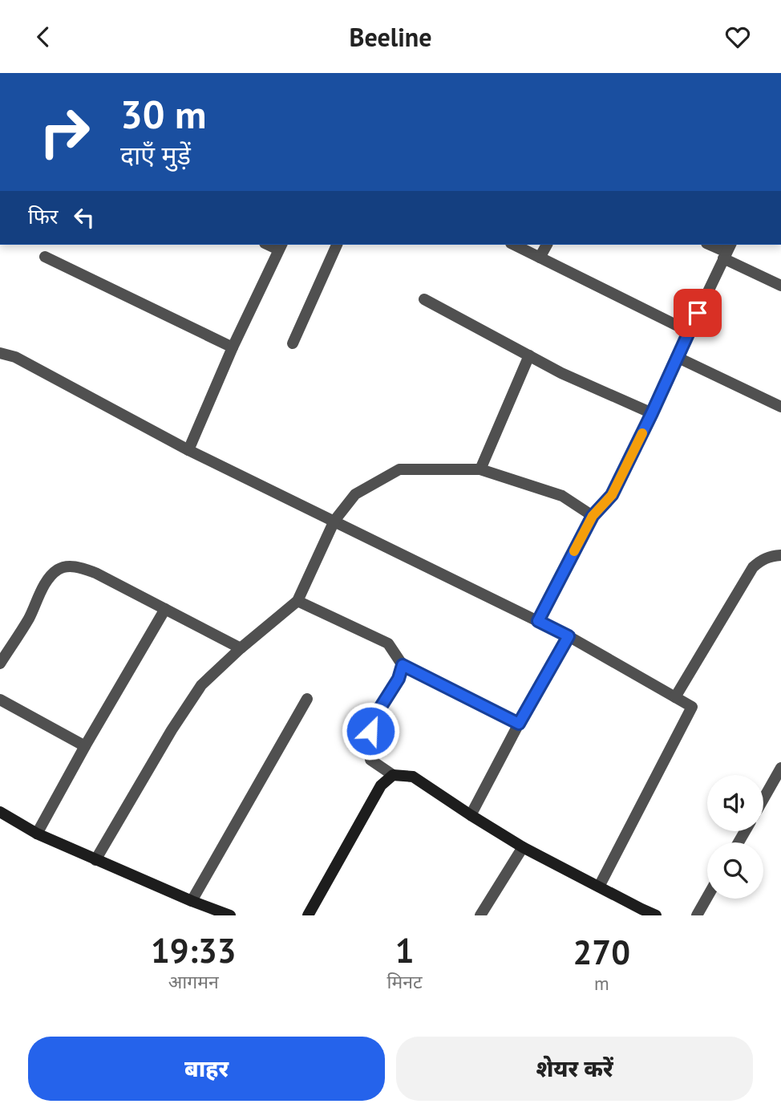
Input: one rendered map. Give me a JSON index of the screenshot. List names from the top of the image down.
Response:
{
  "page": {
    "header": "Beeline",
    "turn": ["30 m", "दाएँ मुड़ें"],
    "then": "फिर",
    "eta": [
      "19:33",
      "आगमन",
      "1",
      "मिनट",
      "270",
      "m"
    ],
    "buttons": ["बाहर", "शेयर करें"]
  }
}
